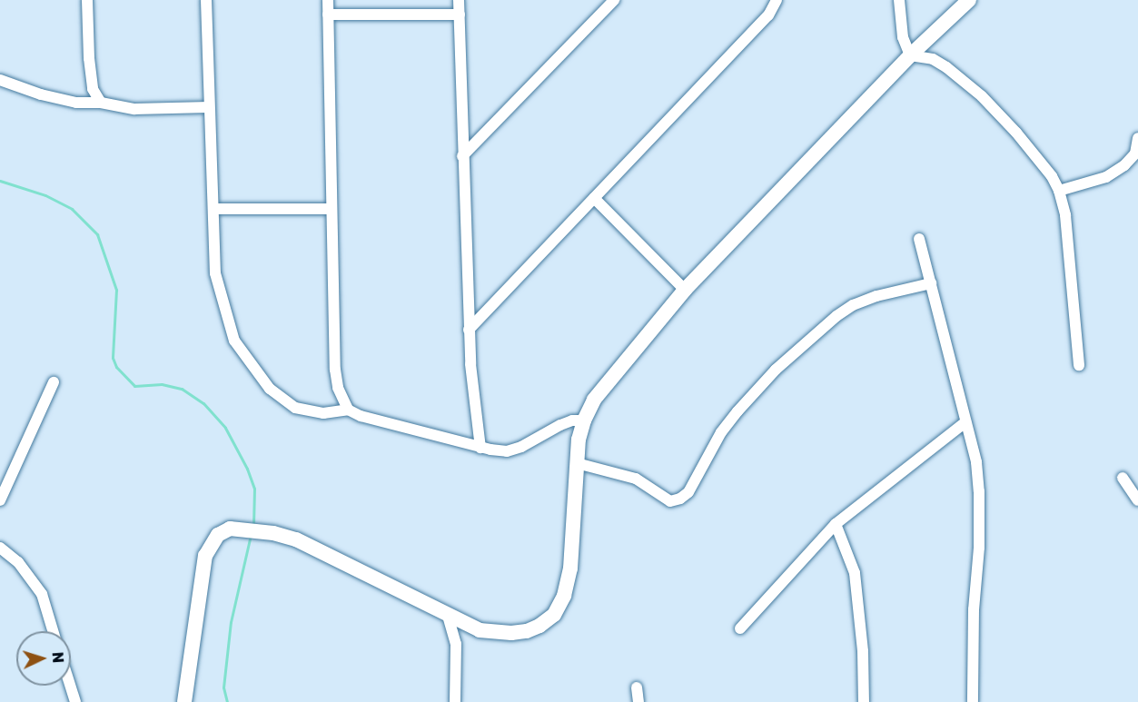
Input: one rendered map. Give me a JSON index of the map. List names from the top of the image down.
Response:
{
  "north": "right"
}
